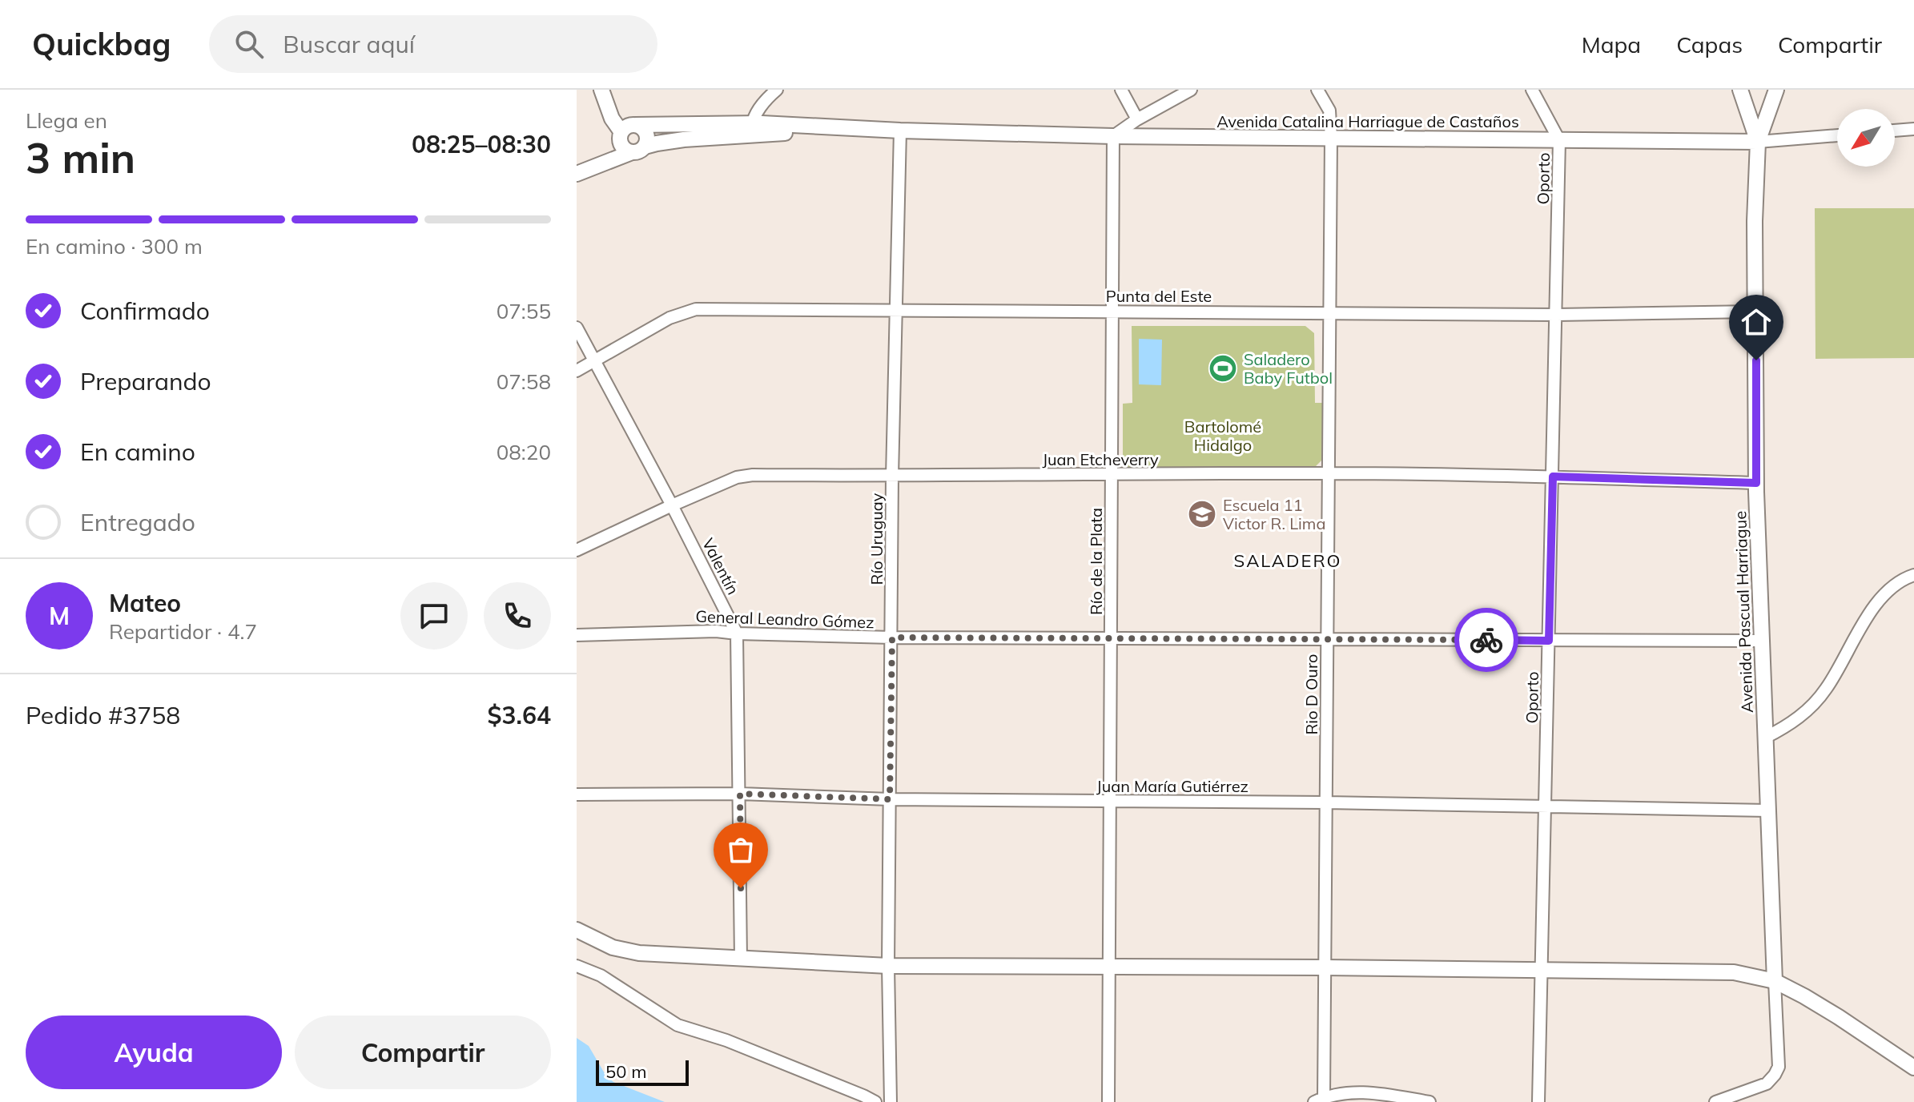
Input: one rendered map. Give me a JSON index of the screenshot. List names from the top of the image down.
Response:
{
  "streets": {
    "street": [
      "Avenida Catalina Harriague de Castaños",
      "Oporto",
      "Punta del Este",
      "Juan Etcheverry",
      "Río Uruguay",
      "Río de la Plata",
      "Valentín",
      "Avenida Pascual Harriague",
      "General Leandro Gómez",
      "Rio D Ouro",
      "Juan María Gutiérrez"
    ]
  },
  "crossings": [
    ["Avenida Catalina Harriague de Castaños", "Oporto"],
    ["Avenida Catalina Harriague de Castaños", "Río Uruguay"],
    ["Avenida Catalina Harriague de Castaños", "Río de la Plata"],
    ["Avenida Catalina Harriague de Castaños", "Avenida Pascual Harriague"],
    ["Avenida Catalina Harriague de Castaños", "Rio D Ouro"],
    ["Oporto", "Punta del Este"],
    ["Oporto", "Juan Etcheverry"],
    ["Oporto", "General Leandro Gómez"],
    ["Oporto", "Juan María Gutiérrez"],
    ["Punta del Este", "Río Uruguay"],
    ["Punta del Este", "Río de la Plata"],
    ["Punta del Este", "Valentín"],
    ["Punta del Este", "Avenida Pascual Harriague"],
    ["Punta del Este", "Rio D Ouro"],
    ["Juan Etcheverry", "Río Uruguay"],
    ["Juan Etcheverry", "Río de la Plata"],
    ["Juan Etcheverry", "Valentín"],
    ["Juan Etcheverry", "Avenida Pascual Harriague"],
    ["Juan Etcheverry", "Rio D Ouro"],
    ["Río Uruguay", "General Leandro Gómez"],
    ["Río Uruguay", "Juan María Gutiérrez"],
    ["Río de la Plata", "General Leandro Gómez"],
    ["Río de la Plata", "Juan María Gutiérrez"],
    ["Valentín", "General Leandro Gómez"],
    ["Valentín", "Juan María Gutiérrez"],
    ["Avenida Pascual Harriague", "General Leandro Gómez"],
    ["Avenida Pascual Harriague", "Juan María Gutiérrez"],
    ["General Leandro Gómez", "Rio D Ouro"],
    ["Rio D Ouro", "Juan María Gutiérrez"]
  ],
  "districts": ["SALADERO"],
  "parks": ["Bartolomé Hidalgo"],
  "places": {
    "sports": ["Saladero Baby Futbol"],
    "school or university": ["Escuela 11 Victor R. Lima"]
  },
  "scale_bar": "50 m",
  "north": "bottom left",
  "page": {
    "header": "Quickbag",
    "search": "Buscar aquí",
    "nav": ["Mapa", "Capas", "Compartir"],
    "heading": ["3 min", "Llega en", "08:25–08:30"],
    "panel": [
      "Mateo",
      "Repartidor · 4.7",
      "Pedido #3758",
      "$3.64"
    ],
    "bar": "En camino · 300 m",
    "list": [
      ["Confirmado", "07:55"],
      ["Preparando", "07:58"],
      ["En camino", "08:20"],
      "Entregado"
    ],
    "round": "M",
    "buttons": ["Ayuda", "Compartir"],
    "scale": "50 m"
  }
}
